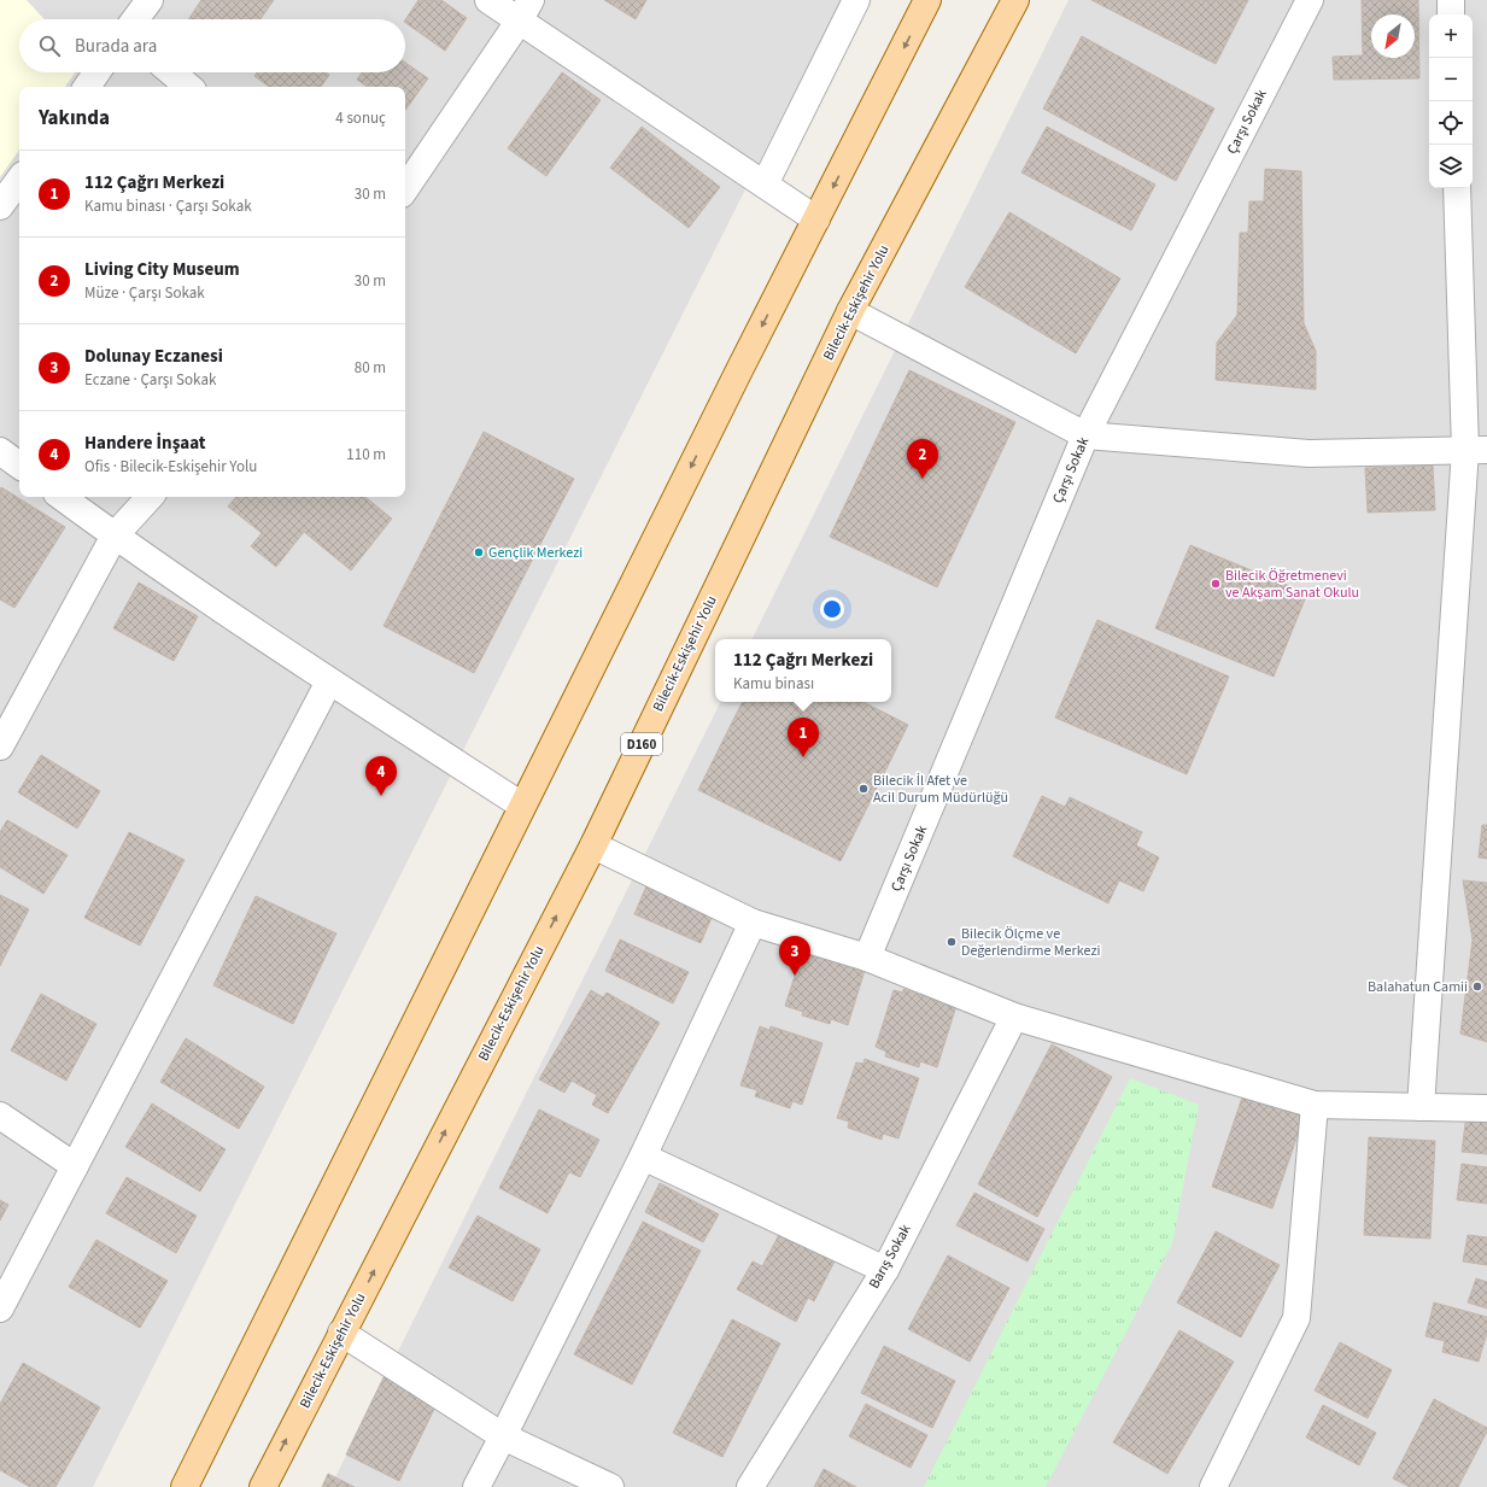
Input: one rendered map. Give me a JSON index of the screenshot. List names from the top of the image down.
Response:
{
  "streets": {
    "main road": ["Bilecik-Eskişehir Yolu", "D160"],
    "street": ["Çarşı Sokak", "Barış Sokak"]
  },
  "places": [
    "Gençlik Merkezi",
    "Bilecik Öğretmenevi ve Akşam Sanat Okulu",
    "Bilecik İl Afet ve Acil Durum Müdürlüğü",
    "Bilecik Ölçme ve Değerlendirme Merkezi",
    "Balahatun Camii"
  ],
  "north": "bottom left",
  "page": {
    "map_buttons": ["+", "−"],
    "search": "Burada ara",
    "heading": ["Yakında", "4 sonuç"],
    "list": [
      {
        "mark": "1",
        "name": "112 Çağrı Merkezi",
        "note": "Kamu binası · Çarşı Sokak",
        "value": "30 m"
      },
      {
        "mark": "2",
        "name": "Living City Museum",
        "note": "Müze · Çarşı Sokak",
        "value": "30 m"
      },
      {
        "mark": "3",
        "name": "Dolunay Eczanesi",
        "note": "Eczane · Çarşı Sokak",
        "value": "80 m"
      },
      {
        "mark": "4",
        "name": "Handere İnşaat",
        "note": "Ofis · Bilecik-Eskişehir Yolu",
        "value": "110 m"
      }
    ],
    "pins": [
      "2",
      "1",
      "4",
      "3"
    ],
    "popup": ["112 Çağrı Merkezi", "Kamu binası"]
  }
}
